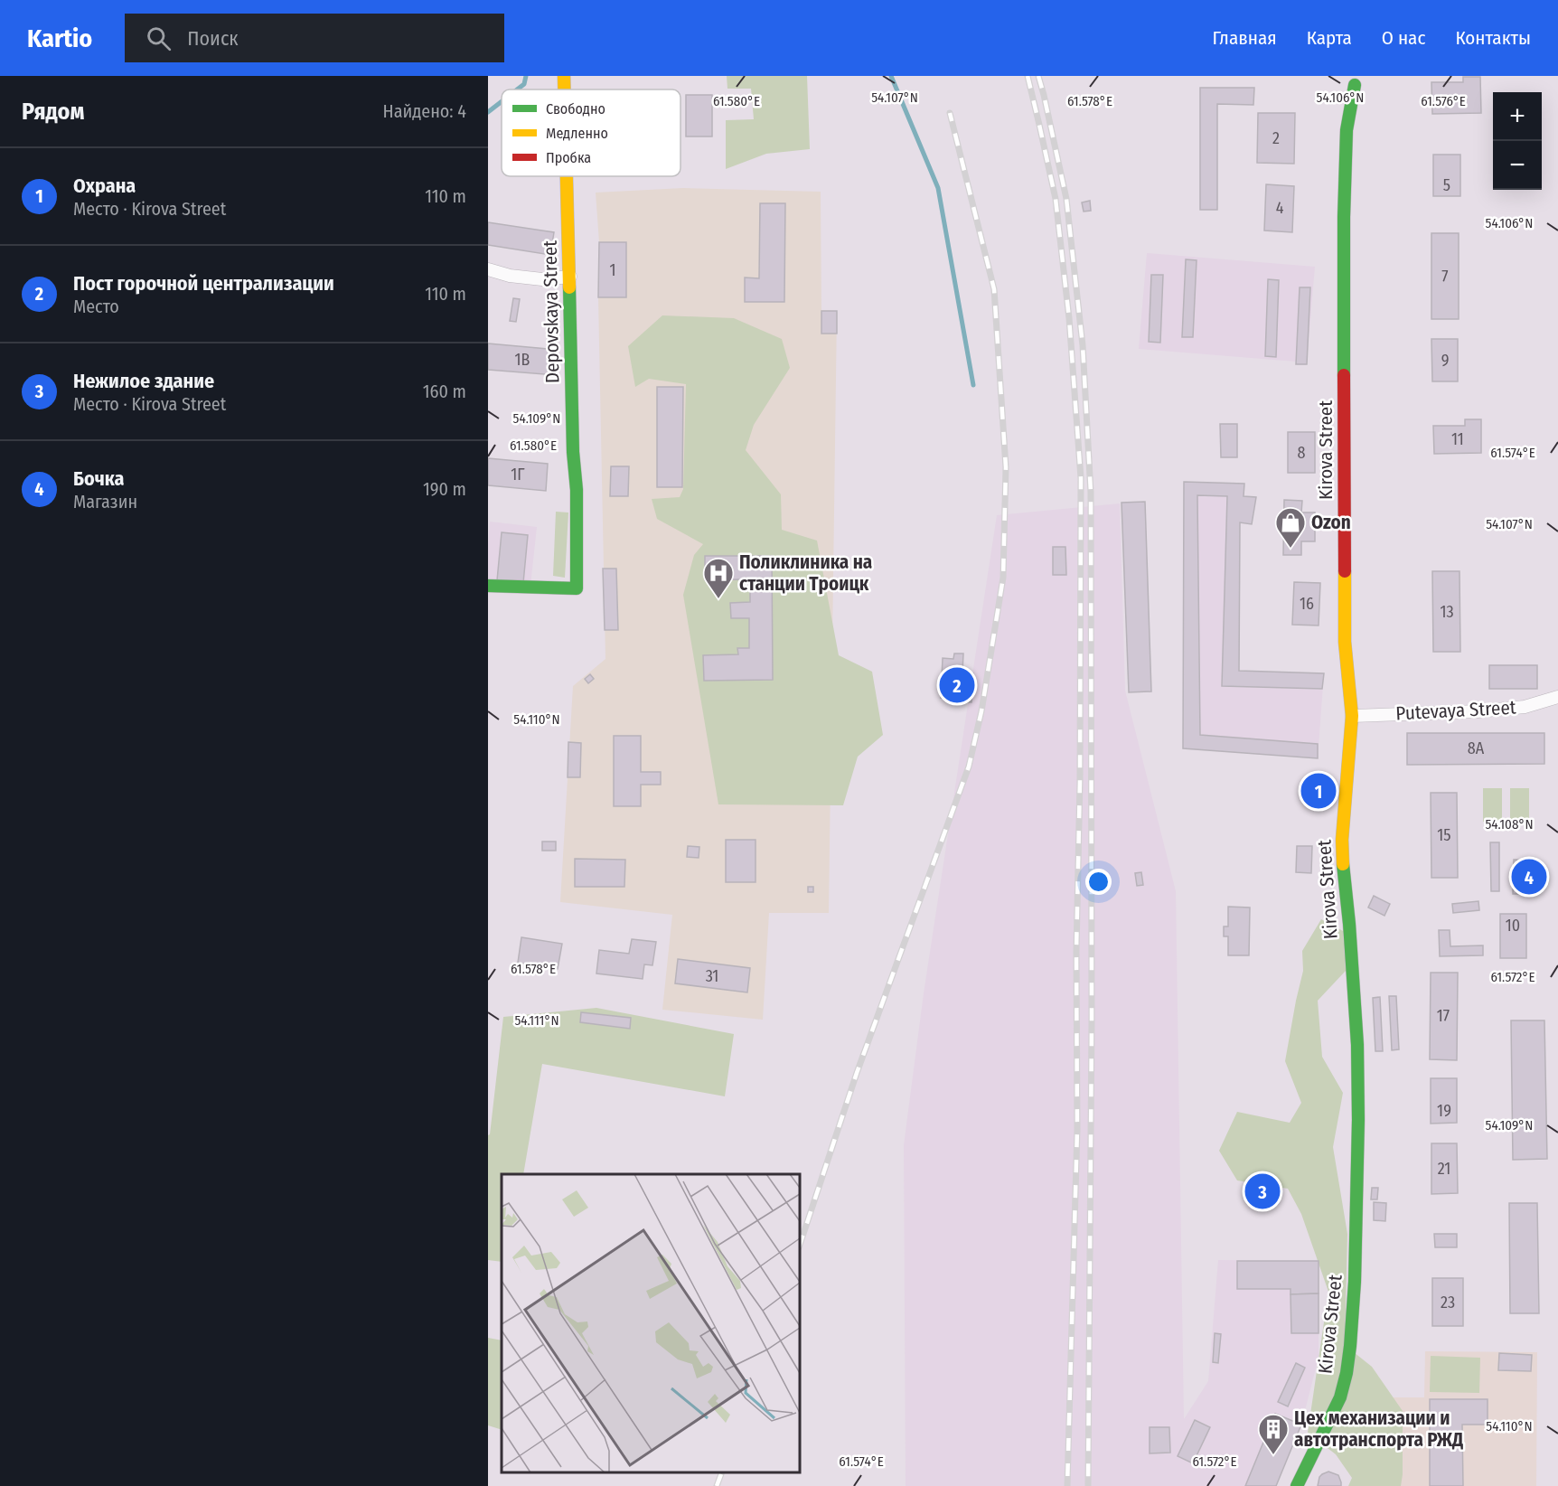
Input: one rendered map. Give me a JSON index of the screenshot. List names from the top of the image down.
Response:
{
  "streets": {
    "street": ["Depovskaya Street", "Kirova Street", "Putevaya Street"]
  },
  "crossings": [
    ["Kirova Street", "Putevaya Street"]
  ],
  "places": {
    "shop": ["Ozon"],
    "hospital": ["Поликлиника на станции Троицк"],
    "building": ["Цех механизации и автотранспорта РЖД"]
  },
  "house_numbers": [
    "2",
    "5",
    "4",
    "1",
    "7",
    "1В",
    "9",
    "11",
    "8",
    "1Г",
    "16",
    "13",
    "8А",
    "15",
    "10",
    "31",
    "17",
    "19",
    "21",
    "23"
  ],
  "legend": ["Свободно", "Медленно", "Пробка"],
  "page": {
    "header": "Kartio",
    "search": "Поиск",
    "nav": [
      "Главная",
      "Карта",
      "О нас",
      "Контакты"
    ],
    "heading": ["Рядом", "Найдено: 4"],
    "map_buttons": ["+", "−"],
    "list": [
      {
        "mark": "1",
        "name": "Охрана",
        "note": "Место · Kirova Street",
        "value": "110 m"
      },
      {
        "mark": "2",
        "name": "Пост горочной централизации",
        "note": "Место",
        "value": "110 m"
      },
      {
        "mark": "3",
        "name": "Нежилое здание",
        "note": "Место · Kirova Street",
        "value": "160 m"
      },
      {
        "mark": "4",
        "name": "Бочка",
        "note": "Магазин",
        "value": "190 m"
      }
    ],
    "pins": [
      "2",
      "1",
      "4",
      "3"
    ]
  },
  "coordinates": [
    "54.106°N",
    "54.107°N",
    "61.580°E",
    "61.578°E",
    "61.576°E",
    "54.109°N",
    "61.574°E",
    "54.110°N",
    "54.108°N",
    "61.572°E",
    "54.111°N"
  ]
}
